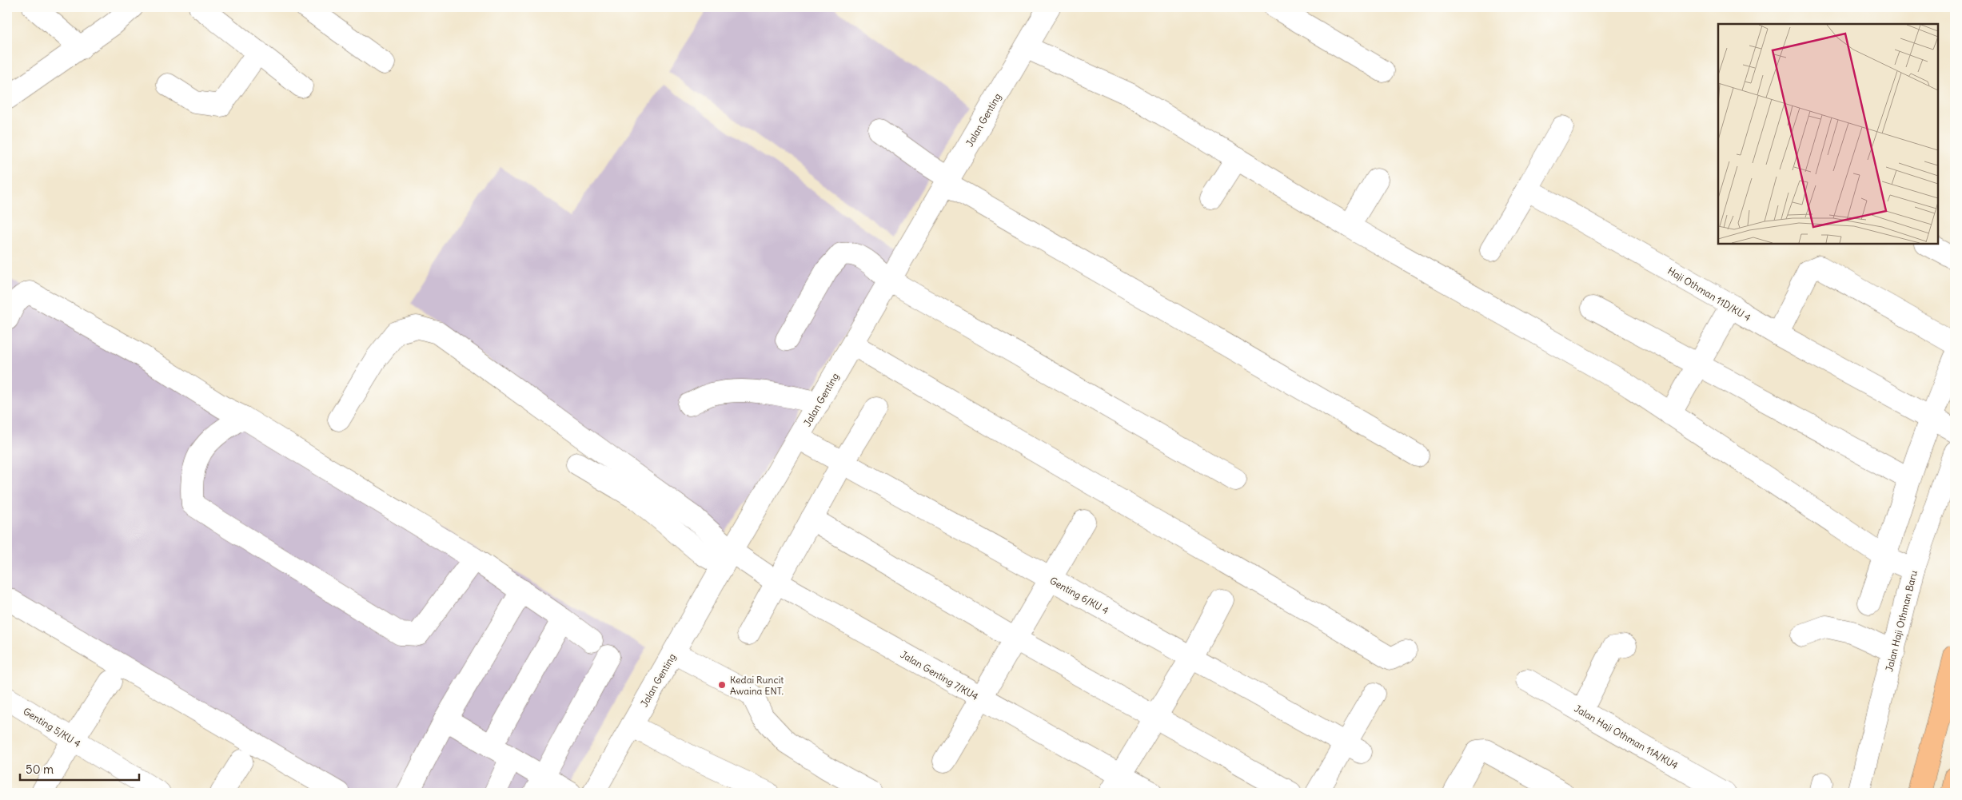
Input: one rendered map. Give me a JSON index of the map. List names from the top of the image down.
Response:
{
  "streets": {
    "street": [
      "Jalan Genting",
      "Haji Othman 11D/KU 4",
      "Genting 6/KU 4",
      "Jalan Haji Othman Baru",
      "Jalan Genting 7/KU4",
      "Genting 5/KU 4",
      "Jalan Haji Othman 11A/KU4"
    ]
  },
  "crossings": [
    ["Jalan Genting", "Genting 6/KU 4"],
    ["Jalan Genting", "Jalan Genting 7/KU4"]
  ],
  "places": ["Kedai Runcit Awaina ENT."],
  "scale_bar": "50 m"
}
